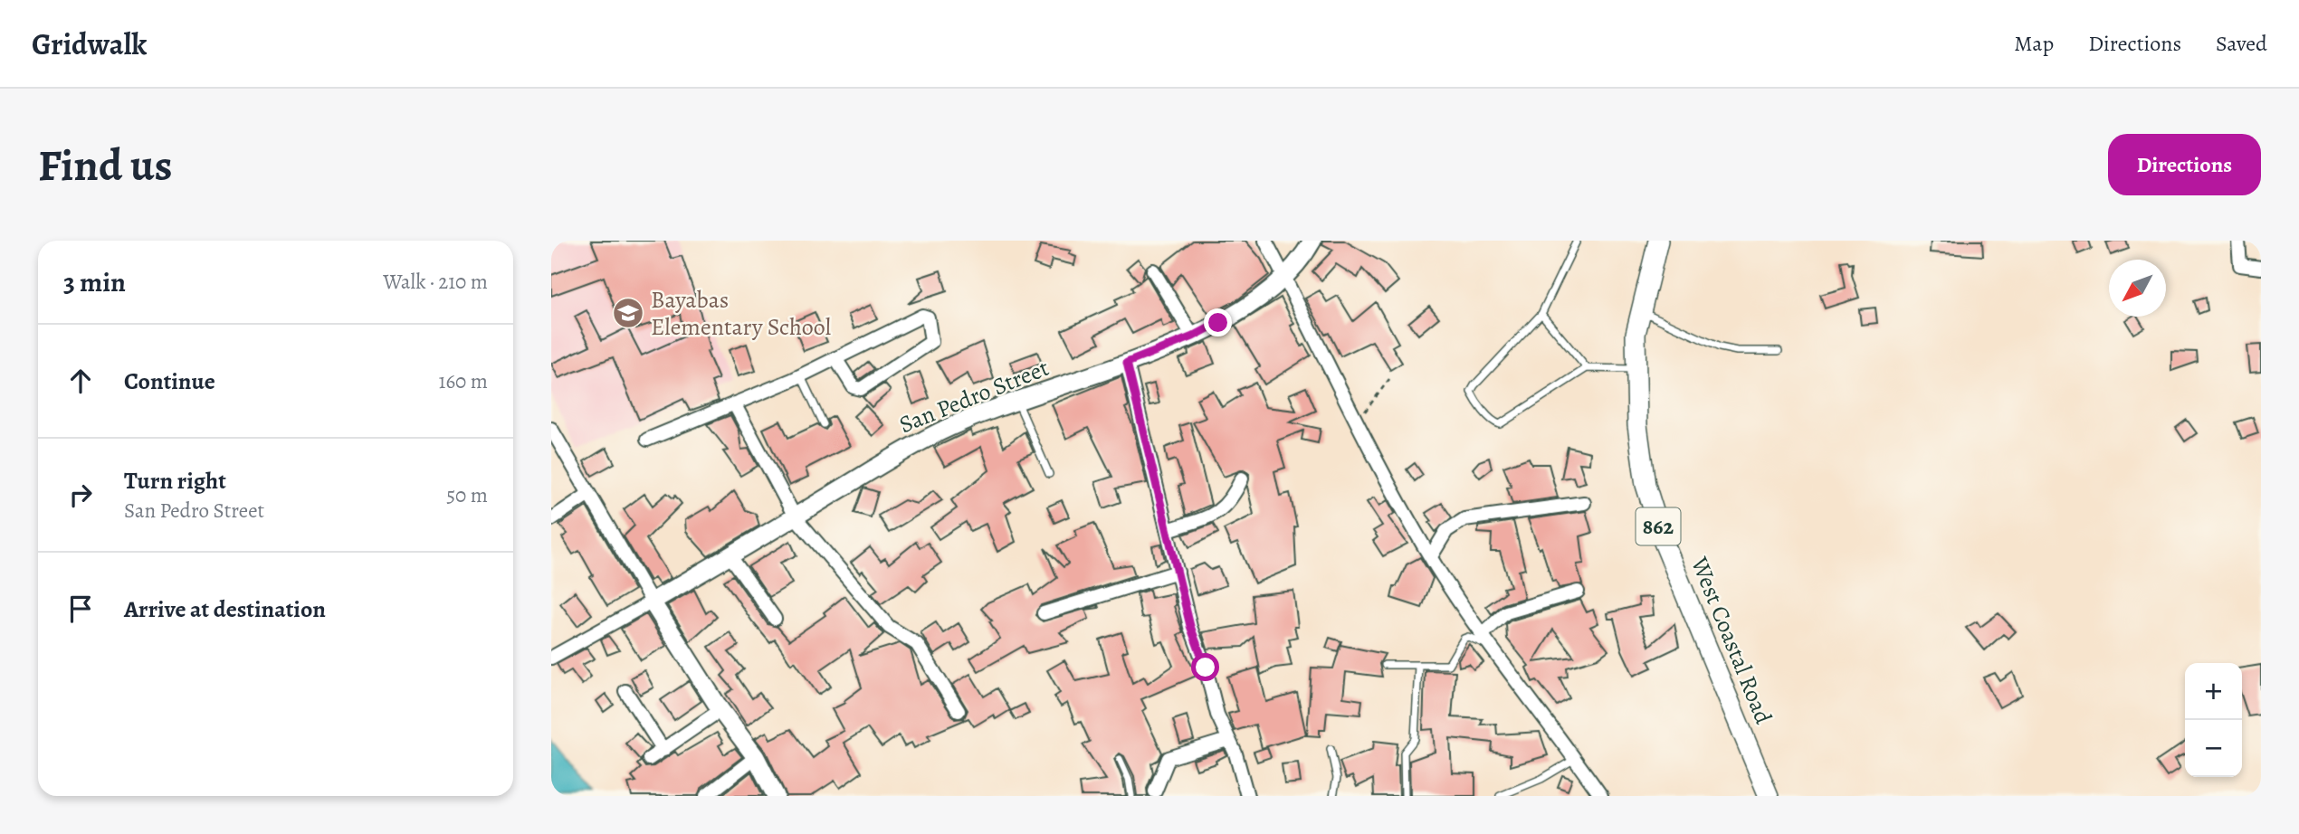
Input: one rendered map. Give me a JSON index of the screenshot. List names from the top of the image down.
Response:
{
  "streets": {
    "main road": ["862", "West Coastal Road"],
    "street": ["San Pedro Street"]
  },
  "places": {
    "school or university": ["Bayabas Elementary School"]
  },
  "north": "bottom left",
  "page": {
    "header": "Gridwalk",
    "nav": ["Map", "Directions", "Saved"],
    "buttons": "Directions",
    "title": "Find us",
    "heading": ["3 min", "Walk · 210 m"],
    "list": [
      ["Continue", "160 m"],
      ["Turn right", "San Pedro Street", "50 m"],
      "Arrive at destination"
    ],
    "map_buttons": ["+", "−"]
  }
}
